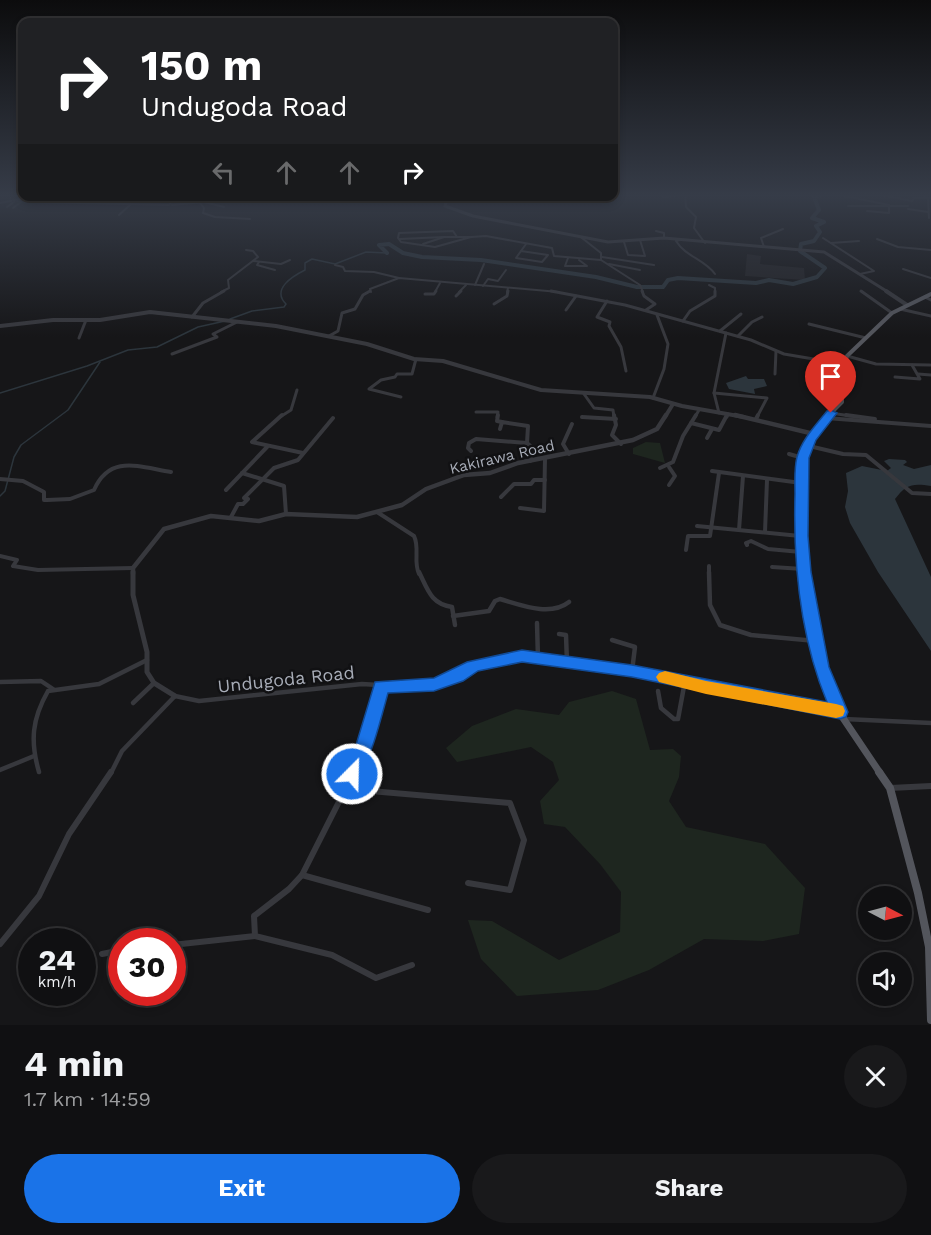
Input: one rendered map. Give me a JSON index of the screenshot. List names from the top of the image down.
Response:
{
  "streets": {
    "street": ["Kakirawa Road", "Undugoda Road"]
  },
  "north": "right",
  "page": {
    "turn": ["150 m", "Undugoda Road"],
    "speed": "24 km/h",
    "limit": "30",
    "heading": ["4 min", "1.7 km · 14:59"],
    "buttons": ["Exit", "Share"]
  }
}
